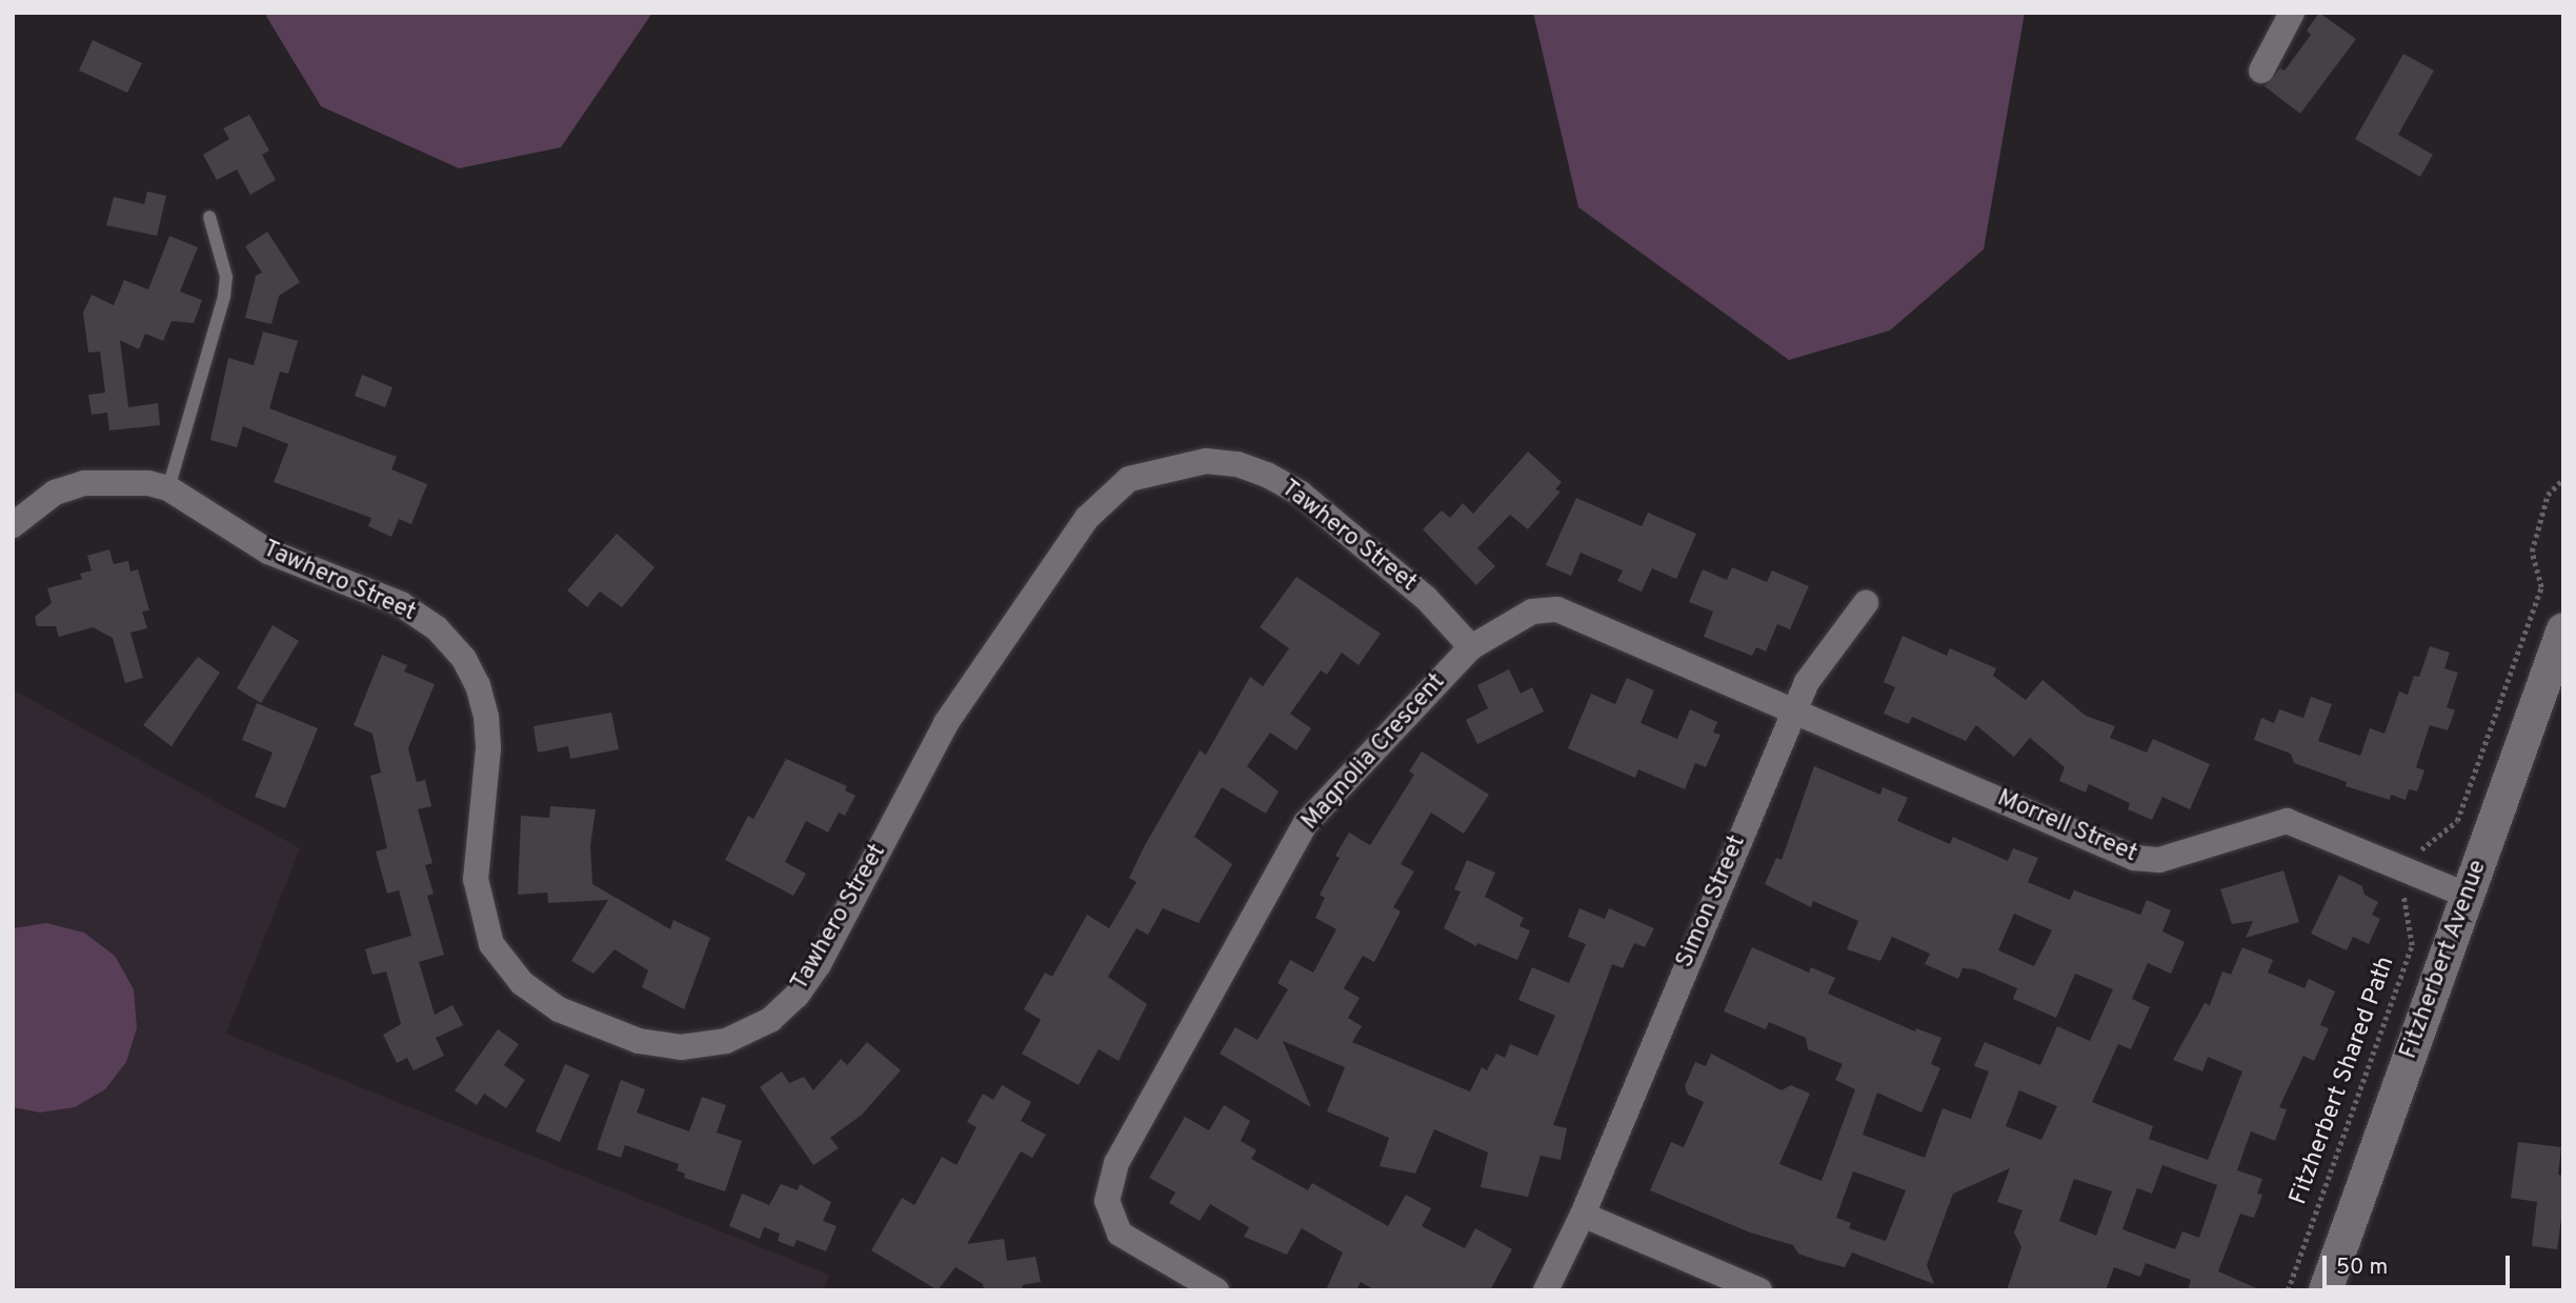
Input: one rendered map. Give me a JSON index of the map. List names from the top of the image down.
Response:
{
  "streets": {
    "street": [
      "Tawhero Street",
      "Magnolia Crescent",
      "Morrell Street",
      "Simon Street",
      "Fitzherbert Avenue"
    ],
    "path": ["Fitzherbert Shared Path"]
  },
  "crossings": [
    ["Tawhero Street", "Magnolia Crescent"],
    ["Magnolia Crescent", "Morrell Street"],
    ["Magnolia Crescent", "Simon Street"],
    ["Morrell Street", "Simon Street"],
    ["Morrell Street", "Fitzherbert Avenue"]
  ],
  "scale_bar": "50 m"
}
